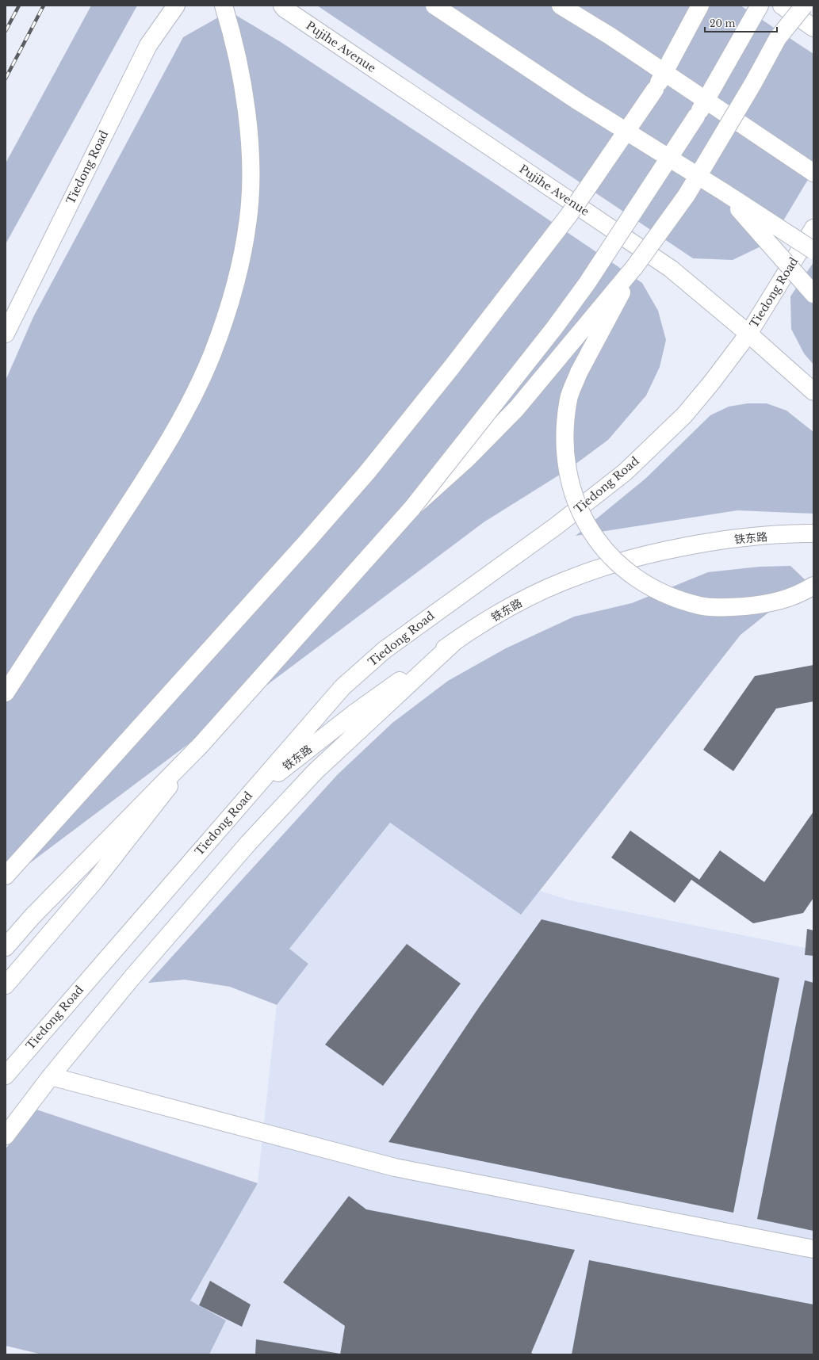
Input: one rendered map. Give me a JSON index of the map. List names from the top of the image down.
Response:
{
  "streets": {
    "main road": ["Pujihe Avenue", "Tiedong Road", "铁东路"]
  },
  "crossings": [
    ["Pujihe Avenue", "Tiedong Road"],
    ["Tiedong Road", "铁东路"]
  ],
  "scale_bar": "20 m"
}
